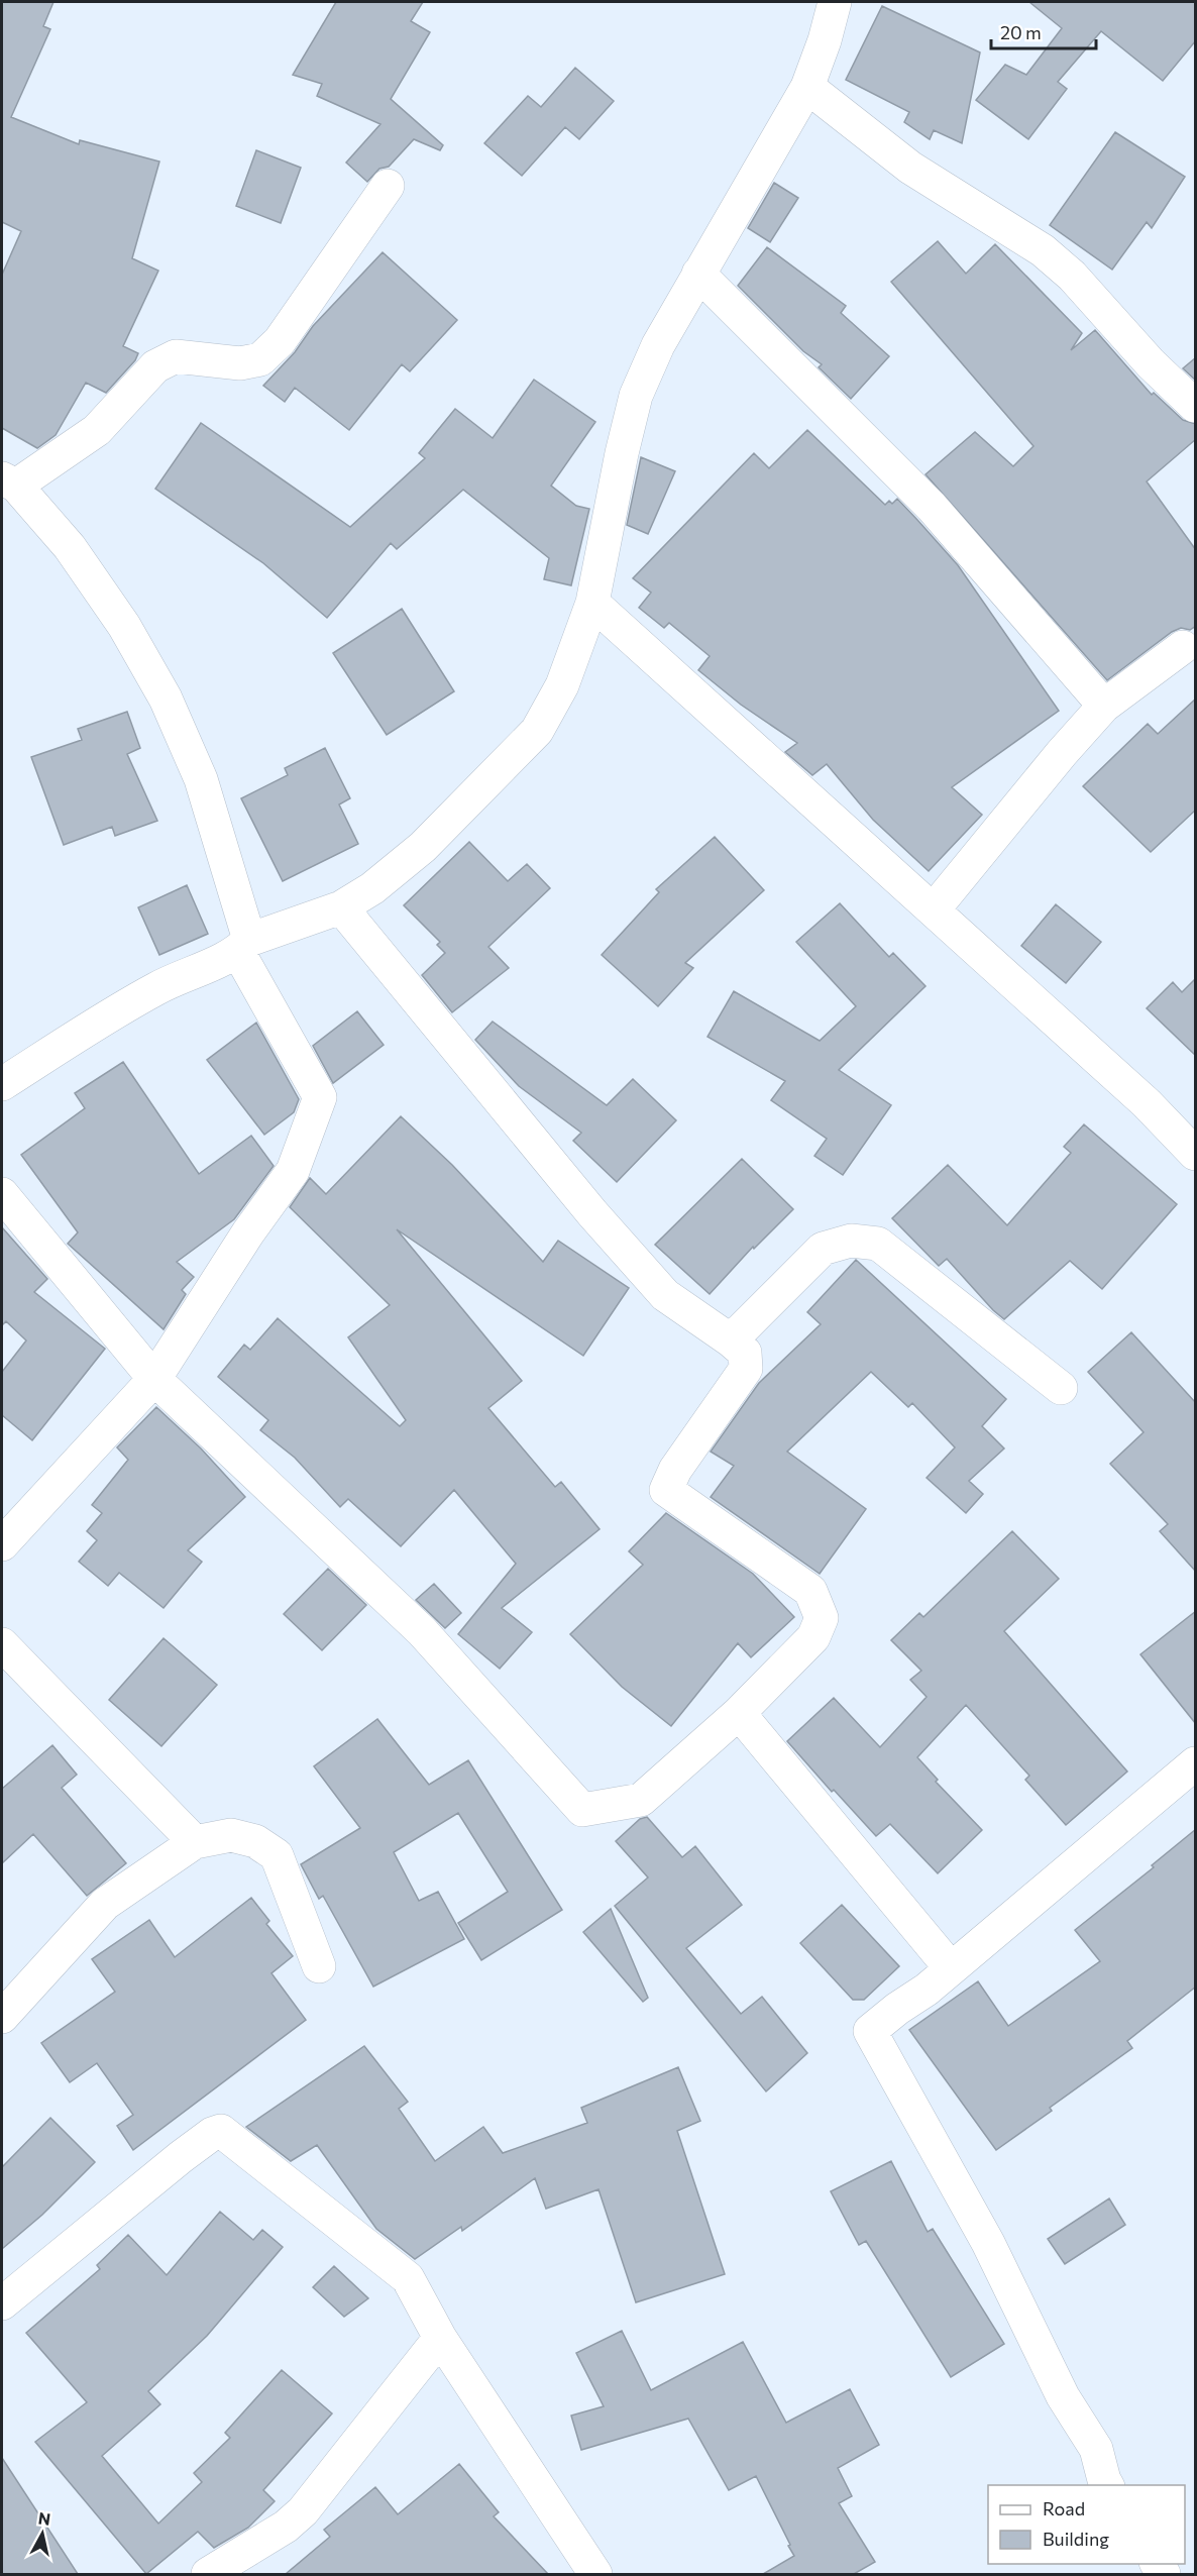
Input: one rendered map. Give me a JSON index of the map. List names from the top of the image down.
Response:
{
  "legend": ["Road", "Building"],
  "scale_bar": "20 m",
  "north": "top"
}
